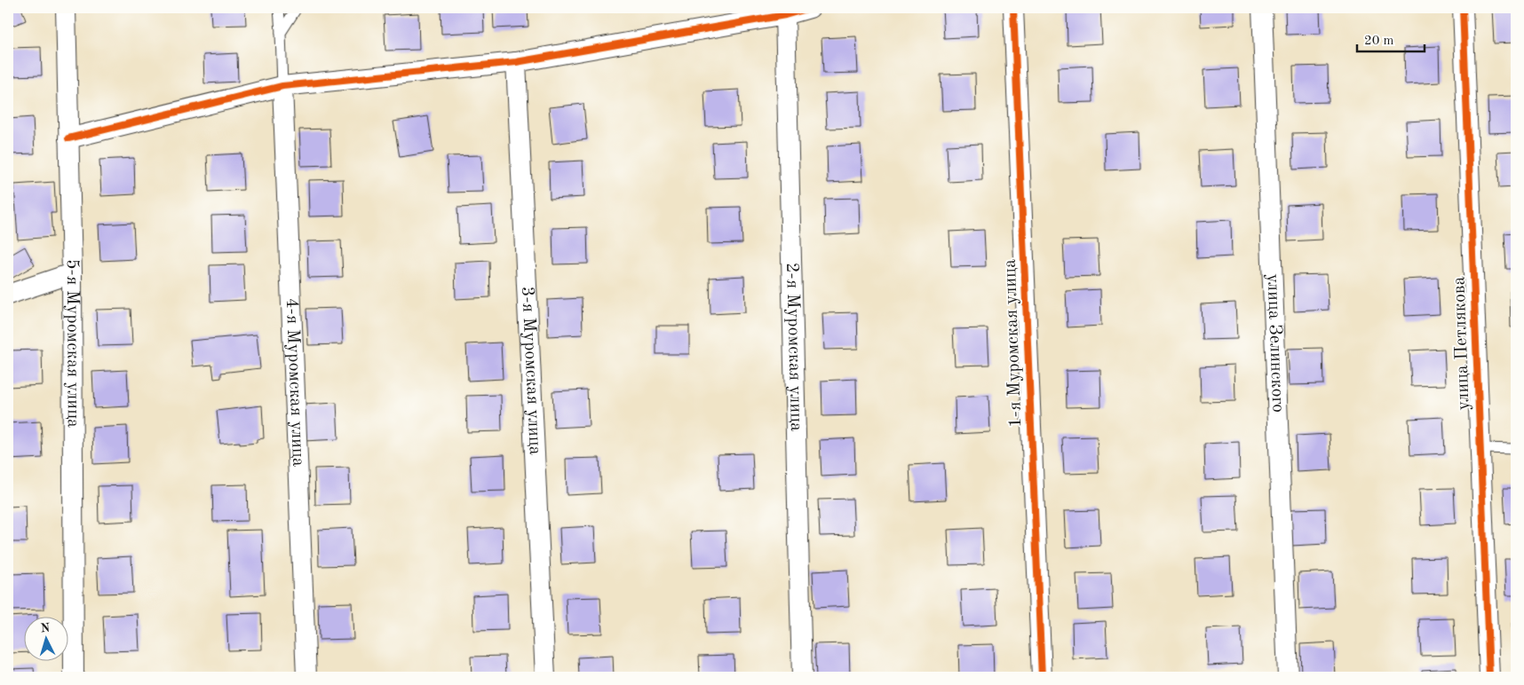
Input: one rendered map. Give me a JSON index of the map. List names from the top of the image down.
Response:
{
  "streets": {
    "street": [
      "5-я Муромская улица",
      "улица Зелинского",
      "1-я Муромская улица",
      "улица Петлякова",
      "2-я Муромская улица",
      "3-я Муромская улица",
      "4-я Муромская улица"
    ]
  },
  "scale_bar": "20 m",
  "north": "top"
}
